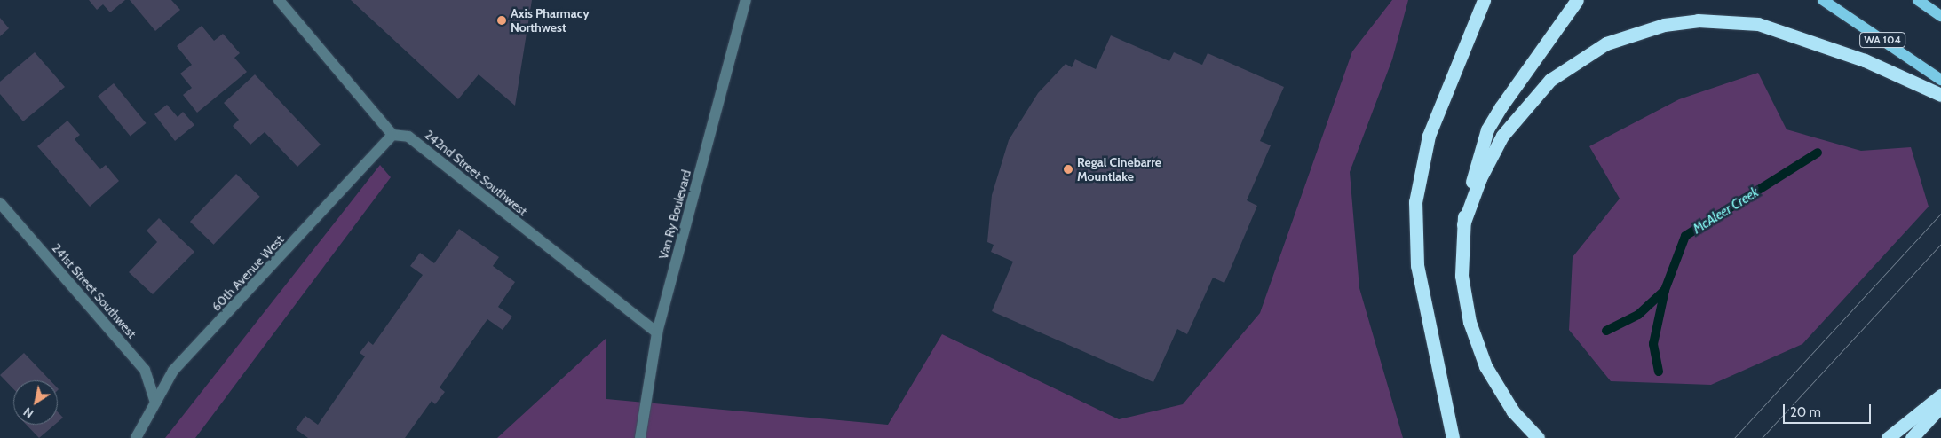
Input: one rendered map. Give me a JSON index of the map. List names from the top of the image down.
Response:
{
  "streets": {
    "main road": ["WA 104"],
    "street": [
      "242nd Street Southwest",
      "Van Ry Boulevard",
      "60th Avenue West",
      "241st Street Southwest"
    ]
  },
  "crossings": [
    ["242nd Street Southwest", "Van Ry Boulevard"],
    ["242nd Street Southwest", "60th Avenue West"],
    ["60th Avenue West", "241st Street Southwest"]
  ],
  "water": ["McAleer Creek"],
  "places": ["Axis Pharmacy Northwest", "Regal Cinebarre Mountlake"],
  "scale_bar": "20 m",
  "north": "bottom left"
}
